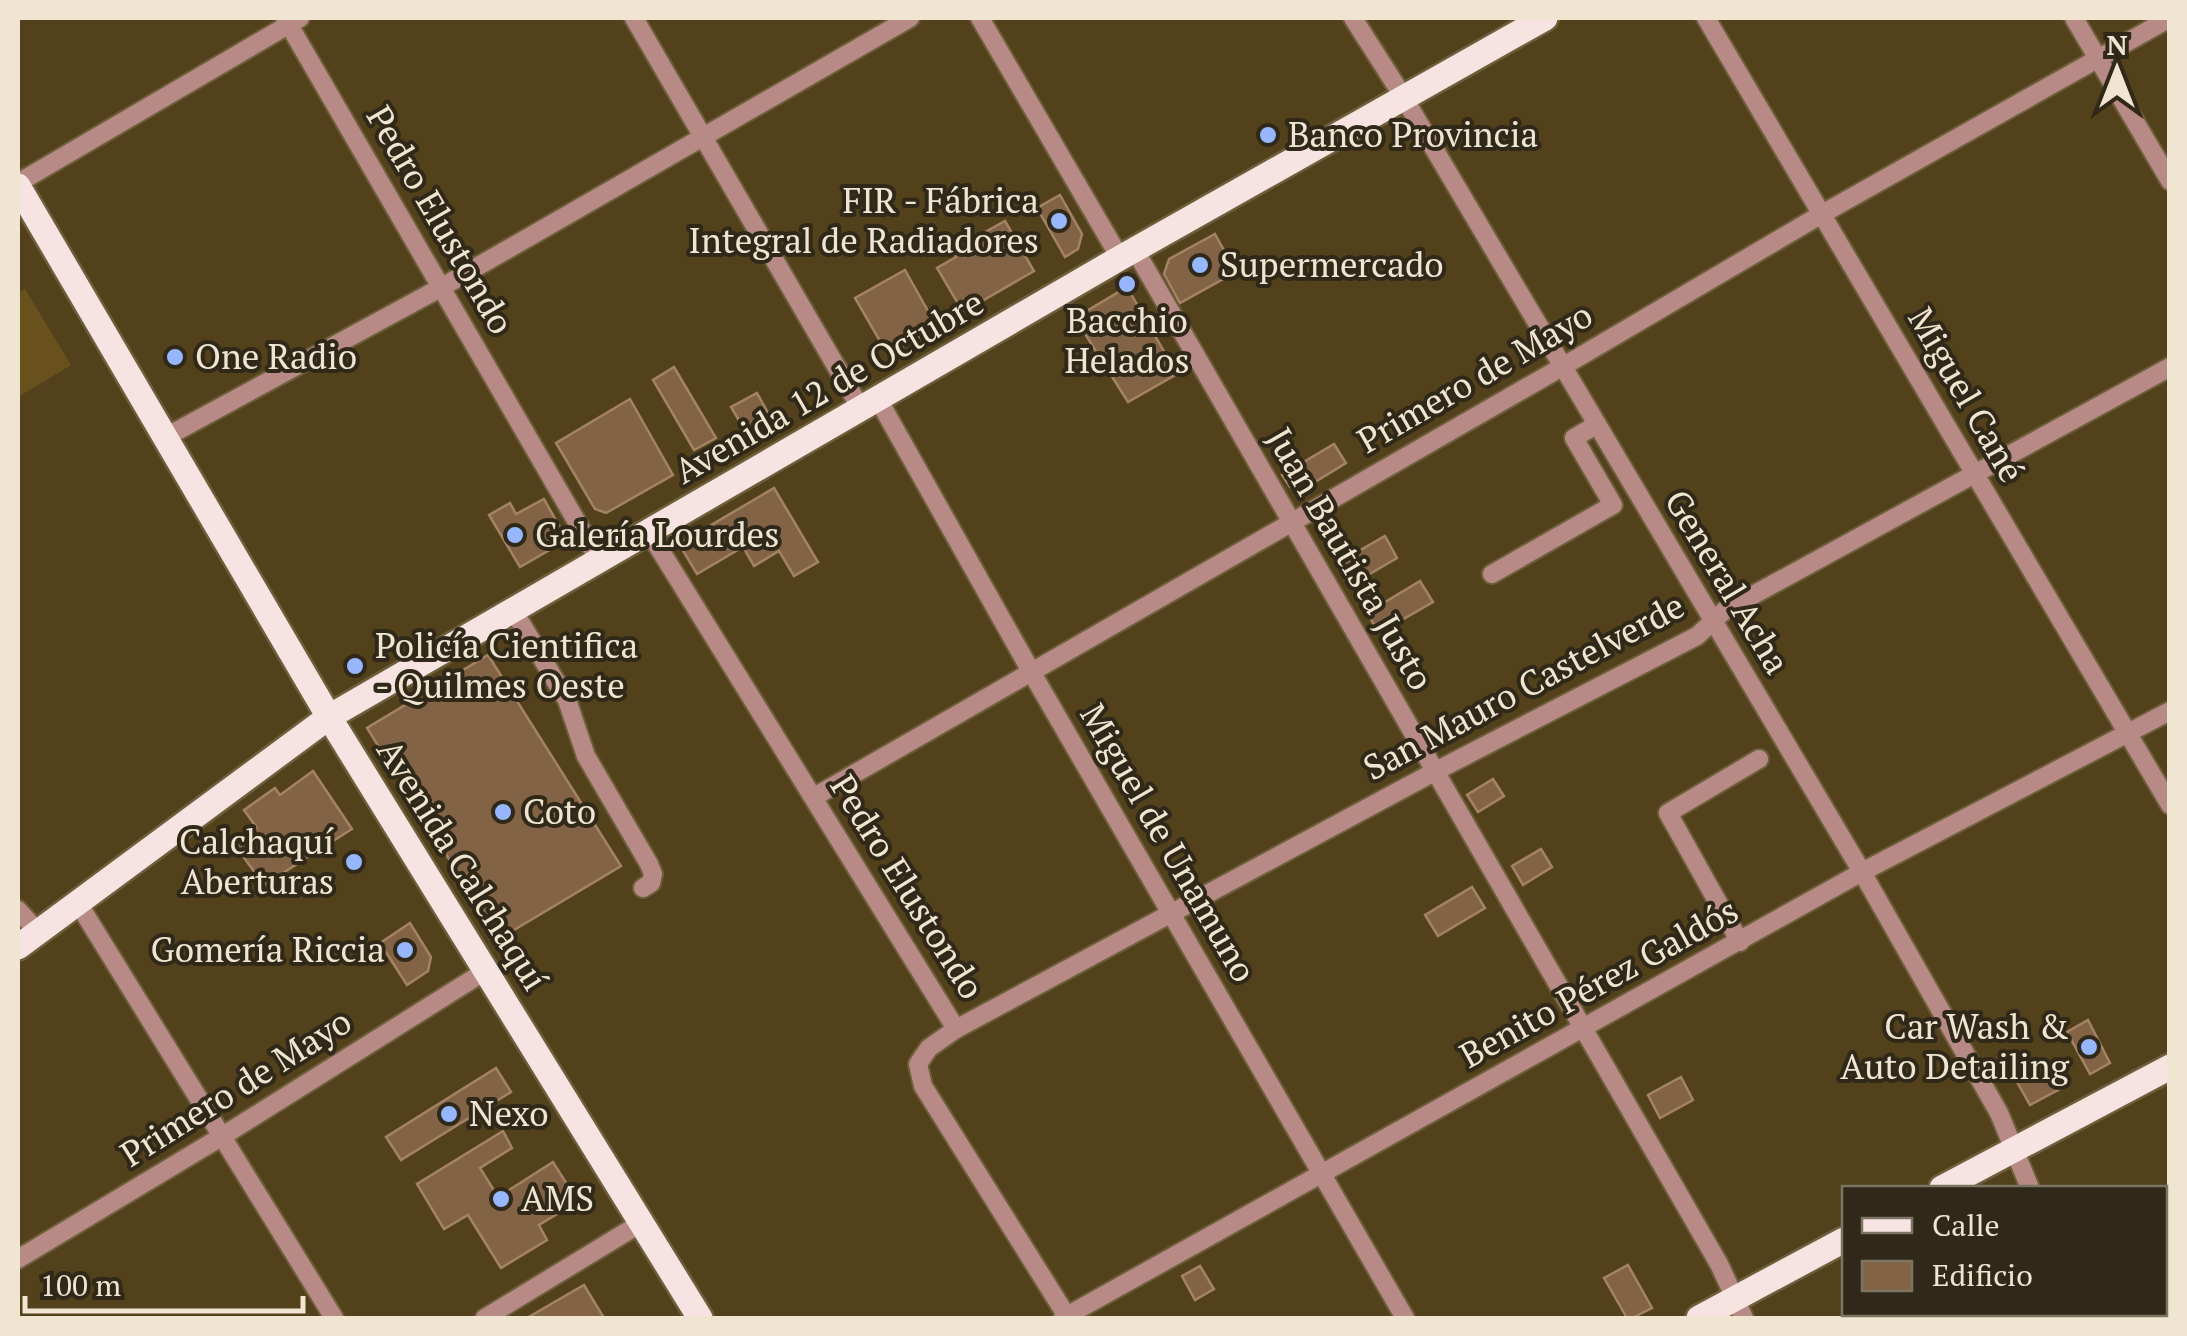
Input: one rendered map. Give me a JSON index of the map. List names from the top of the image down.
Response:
{
  "streets": {
    "main road": ["Avenida 12 de Octubre", "Avenida Calchaquí"],
    "street": [
      "Pedro Elustondo",
      "Primero de Mayo",
      "Miguel Cané",
      "Juan Bautista Justo",
      "General Acha",
      "San Mauro Castelverde",
      "Miguel de Unamuno",
      "Benito Pérez Galdós"
    ]
  },
  "crossings": [
    ["Pedro Elustondo", "Primero de Mayo"],
    ["Pedro Elustondo", "Avenida 12 de Octubre"],
    ["Pedro Elustondo", "San Mauro Castelverde"],
    ["Pedro Elustondo", "Benito Pérez Galdós"],
    ["Primero de Mayo", "Miguel Cané"],
    ["Primero de Mayo", "Juan Bautista Justo"],
    ["Primero de Mayo", "General Acha"],
    ["Primero de Mayo", "Miguel de Unamuno"],
    ["Primero de Mayo", "Avenida Calchaquí"],
    ["Avenida 12 de Octubre", "Juan Bautista Justo"],
    ["Avenida 12 de Octubre", "General Acha"],
    ["Avenida 12 de Octubre", "Miguel de Unamuno"],
    ["Avenida 12 de Octubre", "Avenida Calchaquí"],
    ["Miguel Cané", "San Mauro Castelverde"],
    ["Miguel Cané", "Benito Pérez Galdós"],
    ["Juan Bautista Justo", "San Mauro Castelverde"],
    ["Juan Bautista Justo", "Benito Pérez Galdós"],
    ["General Acha", "San Mauro Castelverde"],
    ["General Acha", "Benito Pérez Galdós"],
    ["San Mauro Castelverde", "Miguel de Unamuno"],
    ["Miguel de Unamuno", "Benito Pérez Galdós"]
  ],
  "places": [
    "Banco Provincia",
    "FIR - Fábrica Integral de Radiadores",
    "Supermercado",
    "Bacchio Helados",
    "One Radio",
    "Galería Lourdes",
    "Policía Cientifica - Quilmes Oeste",
    "Coto",
    "Calchaquí Aberturas",
    "Gomería Riccia",
    "Car Wash & Auto Detailing",
    "Nexo",
    "AMS"
  ],
  "legend": ["Calle", "Edificio"],
  "scale_bar": "100 m",
  "north": "top"
}
